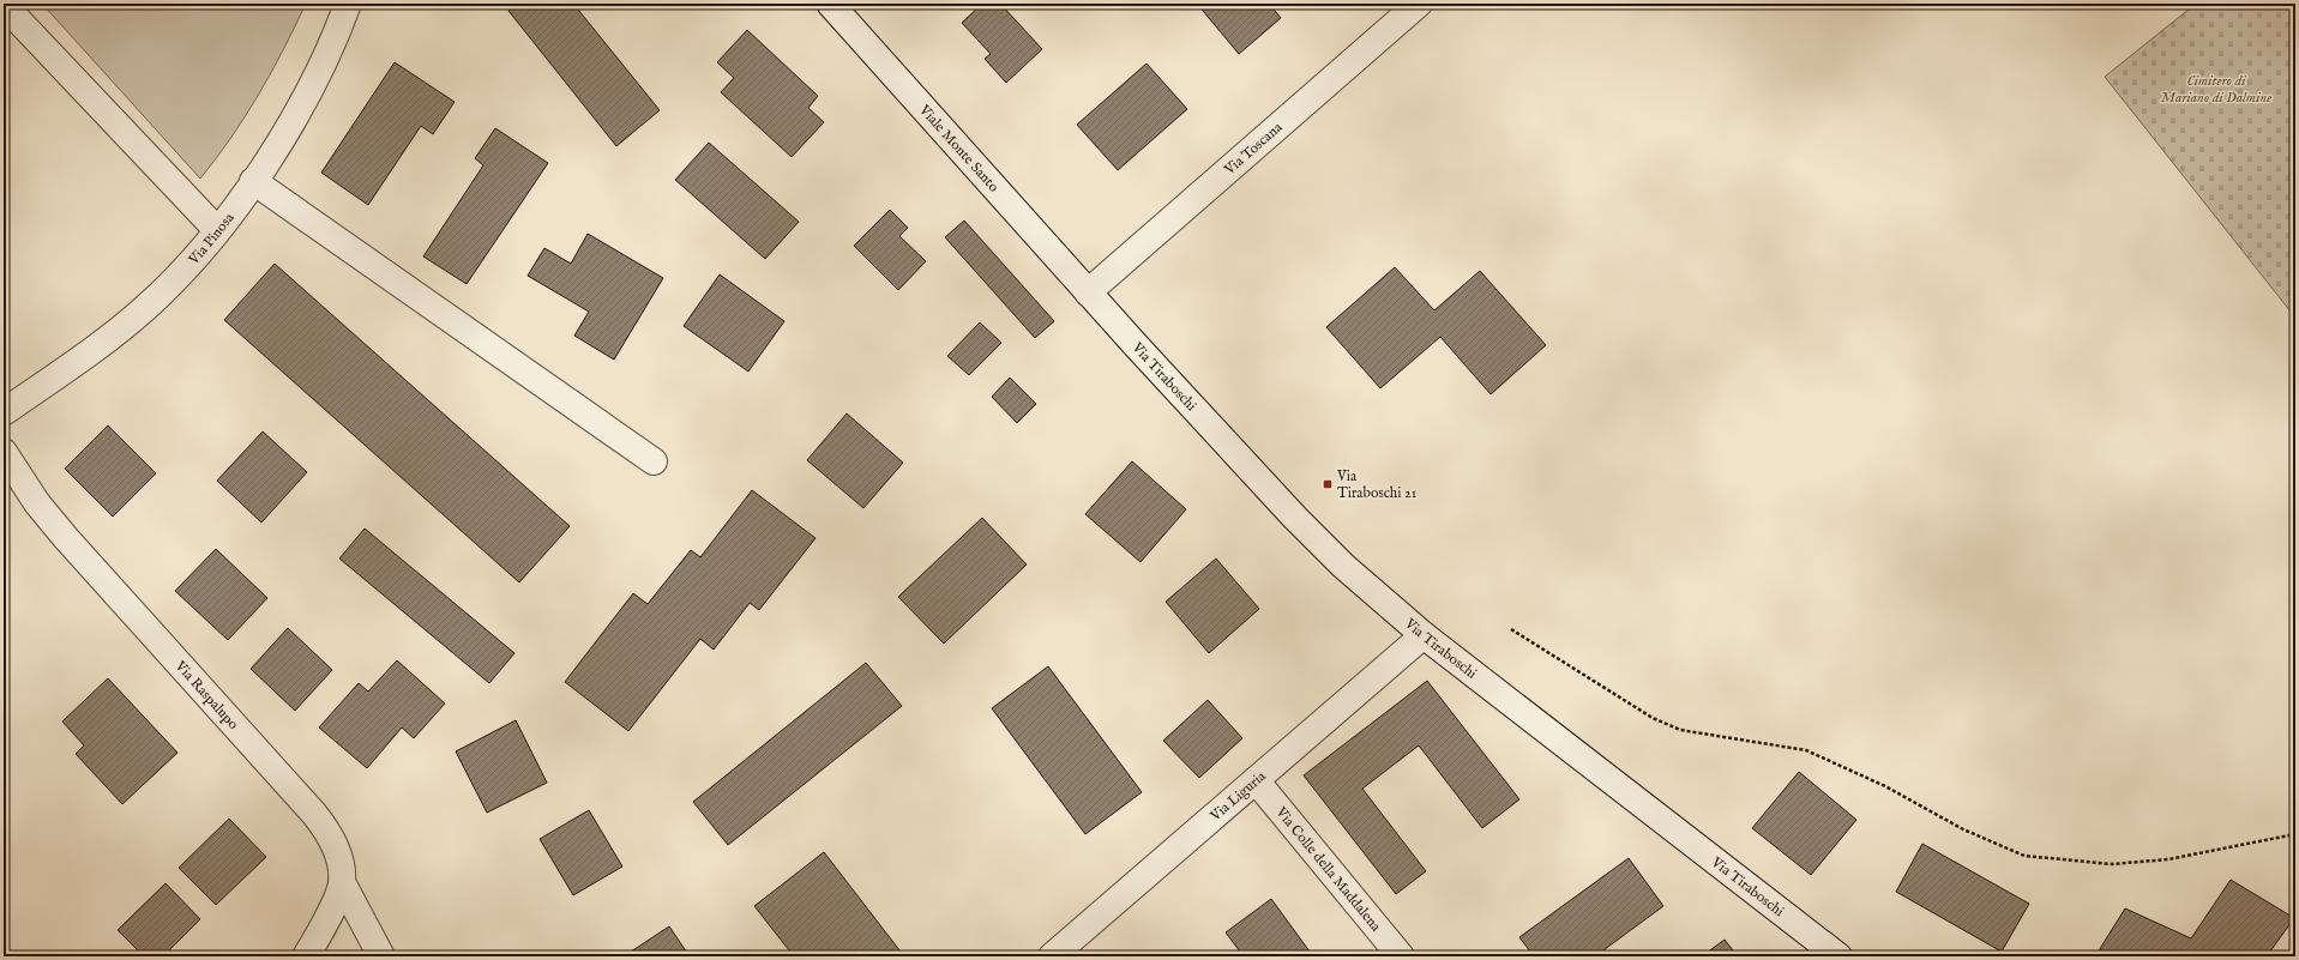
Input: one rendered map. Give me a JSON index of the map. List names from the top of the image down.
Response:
{
  "streets": {
    "street": [
      "Viale Monte Santo",
      "Via Toscana",
      "Via Pinosa",
      "Via Tiraboschi",
      "Via Raspalupo",
      "Via Liguria",
      "Via Colle della Maddalena"
    ]
  },
  "crossings": [
    ["Viale Monte Santo", "Via Toscana"],
    ["Viale Monte Santo", "Via Tiraboschi"],
    ["Via Toscana", "Via Tiraboschi"],
    ["Via Tiraboschi", "Via Liguria"],
    ["Via Liguria", "Via Colle della Maddalena"]
  ],
  "parks": ["Cimitero di Mariano di Dalmine"],
  "places": {
    "transit": ["Via Tiraboschi 21"]
  }
}
